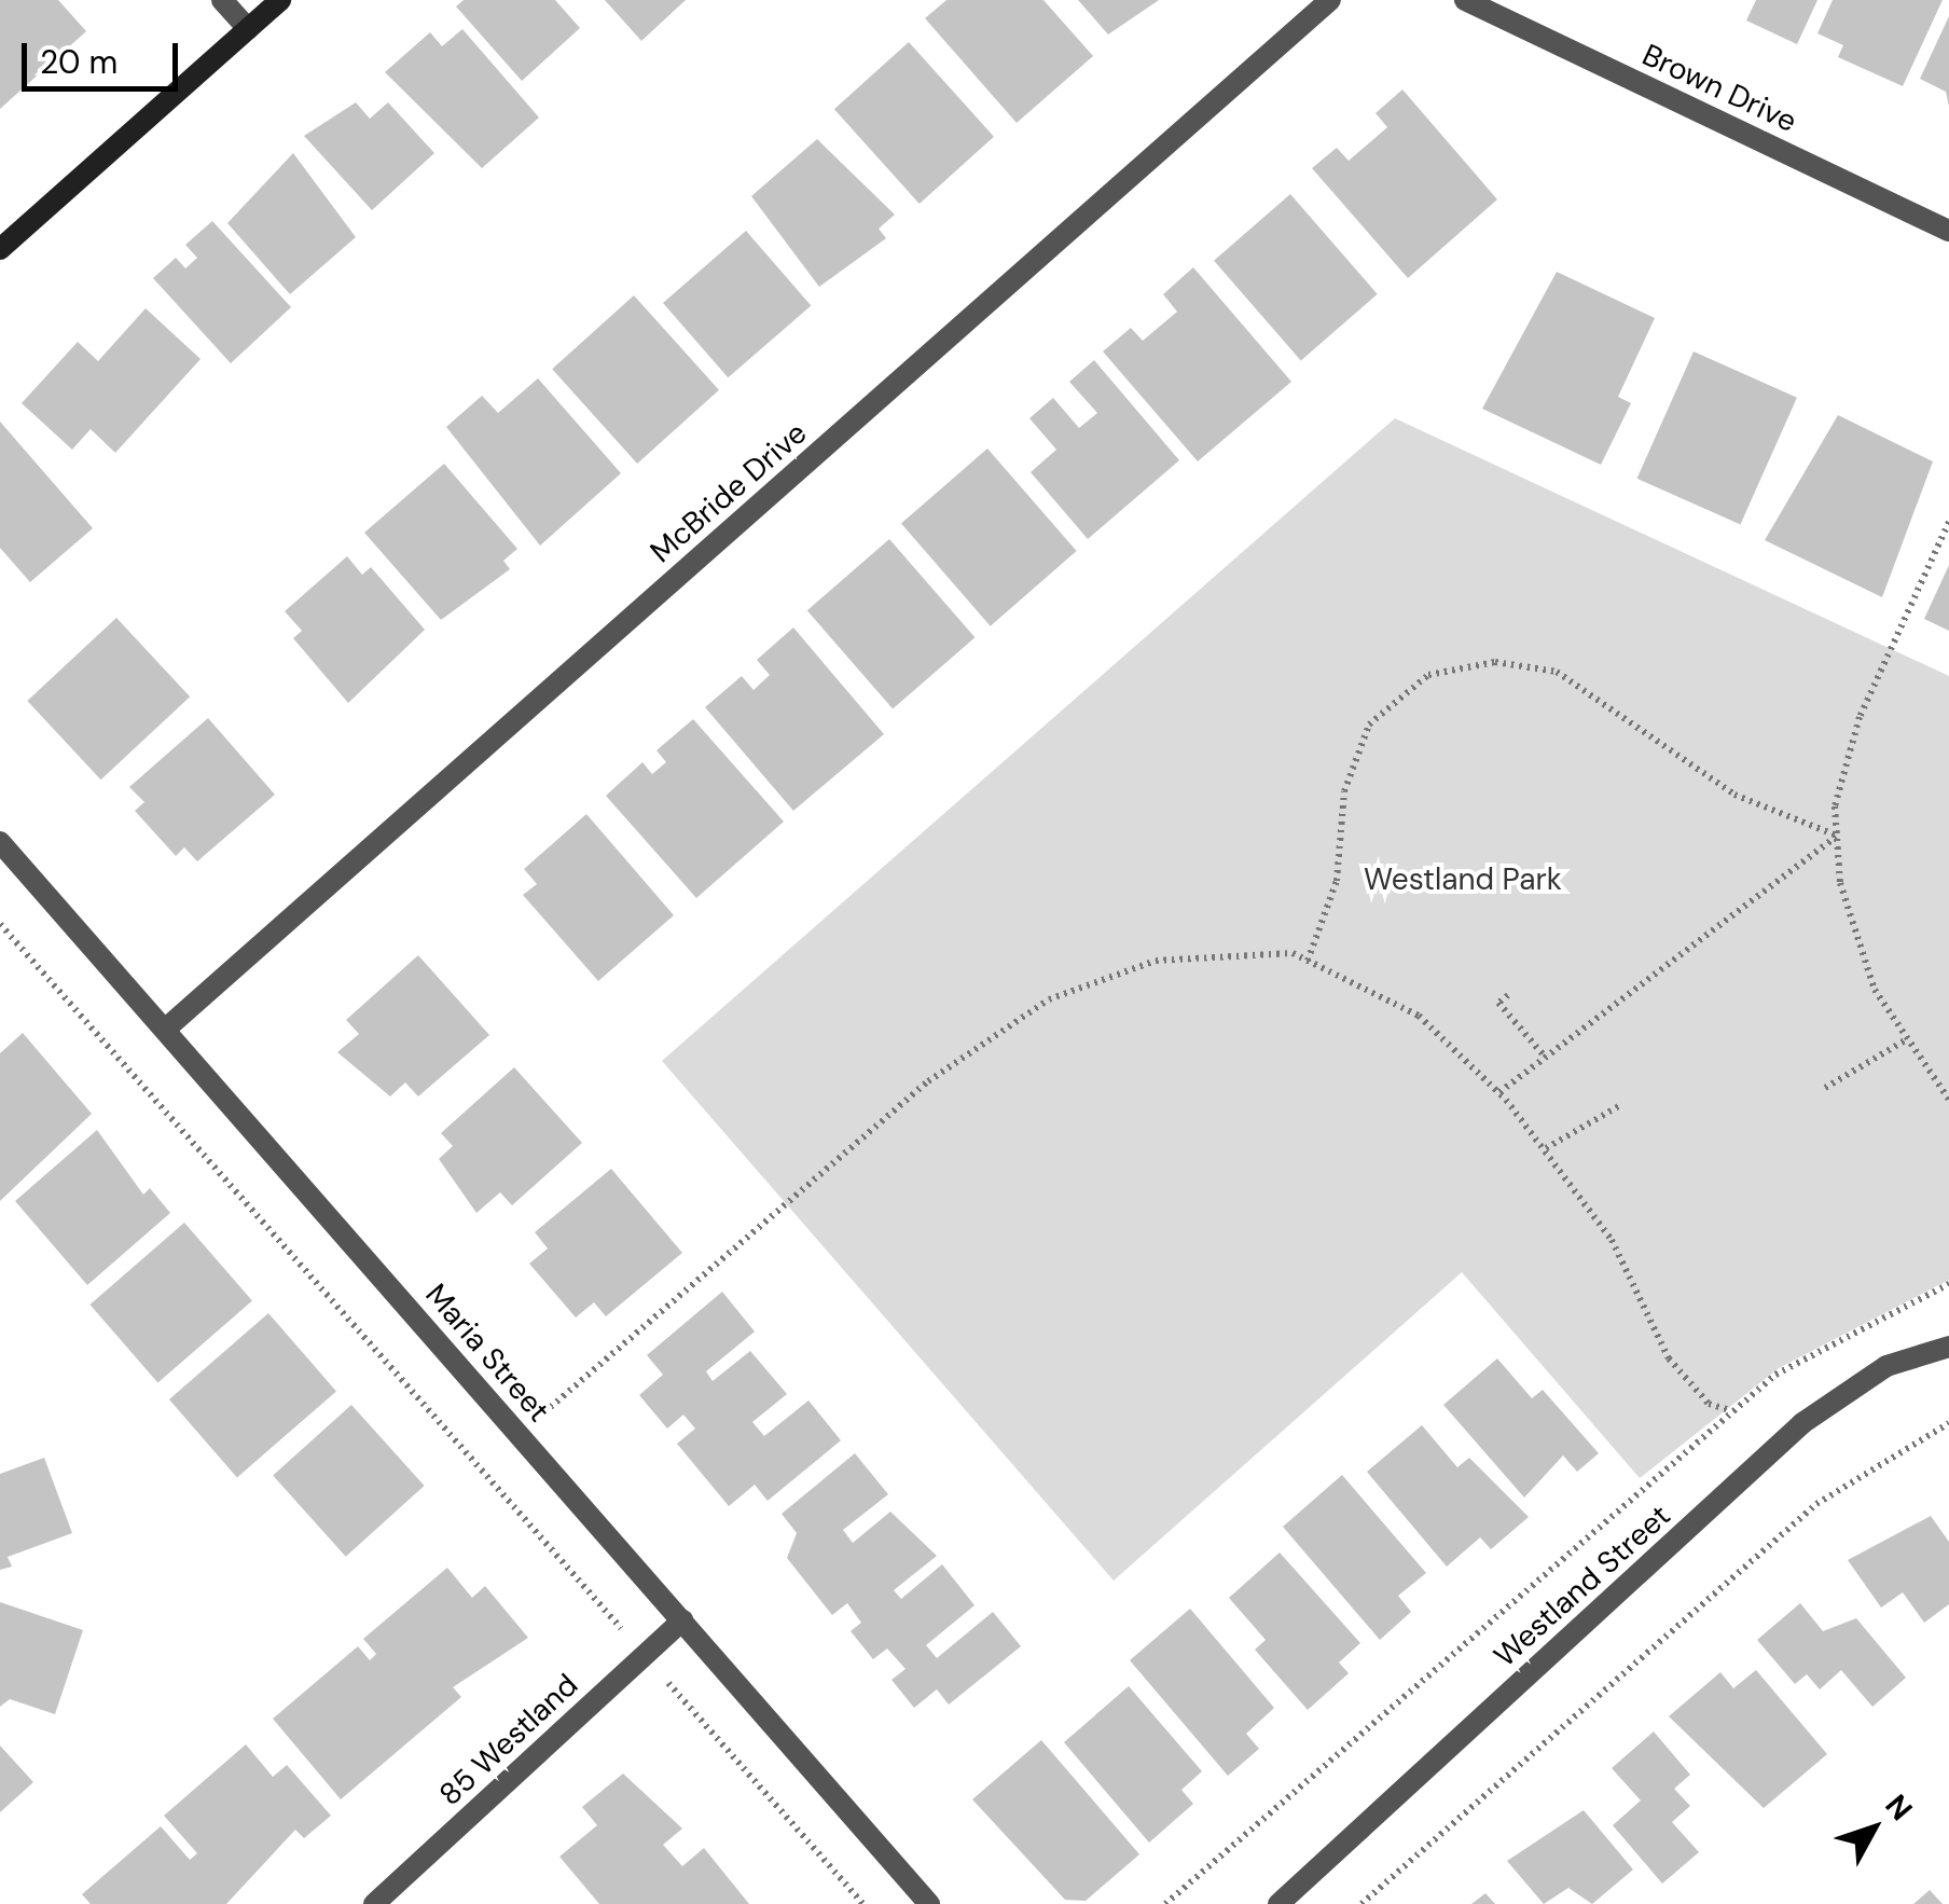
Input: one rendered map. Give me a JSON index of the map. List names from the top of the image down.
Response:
{
  "streets": {
    "street": [
      "Brown Drive",
      "McBride Drive",
      "Maria Street",
      "Westland Street",
      "85 Westland"
    ]
  },
  "crossings": [
    ["McBride Drive", "Maria Street"],
    ["Maria Street", "85 Westland"]
  ],
  "parks": ["Westland Park"],
  "scale_bar": "20 m",
  "north": "top right"
}
